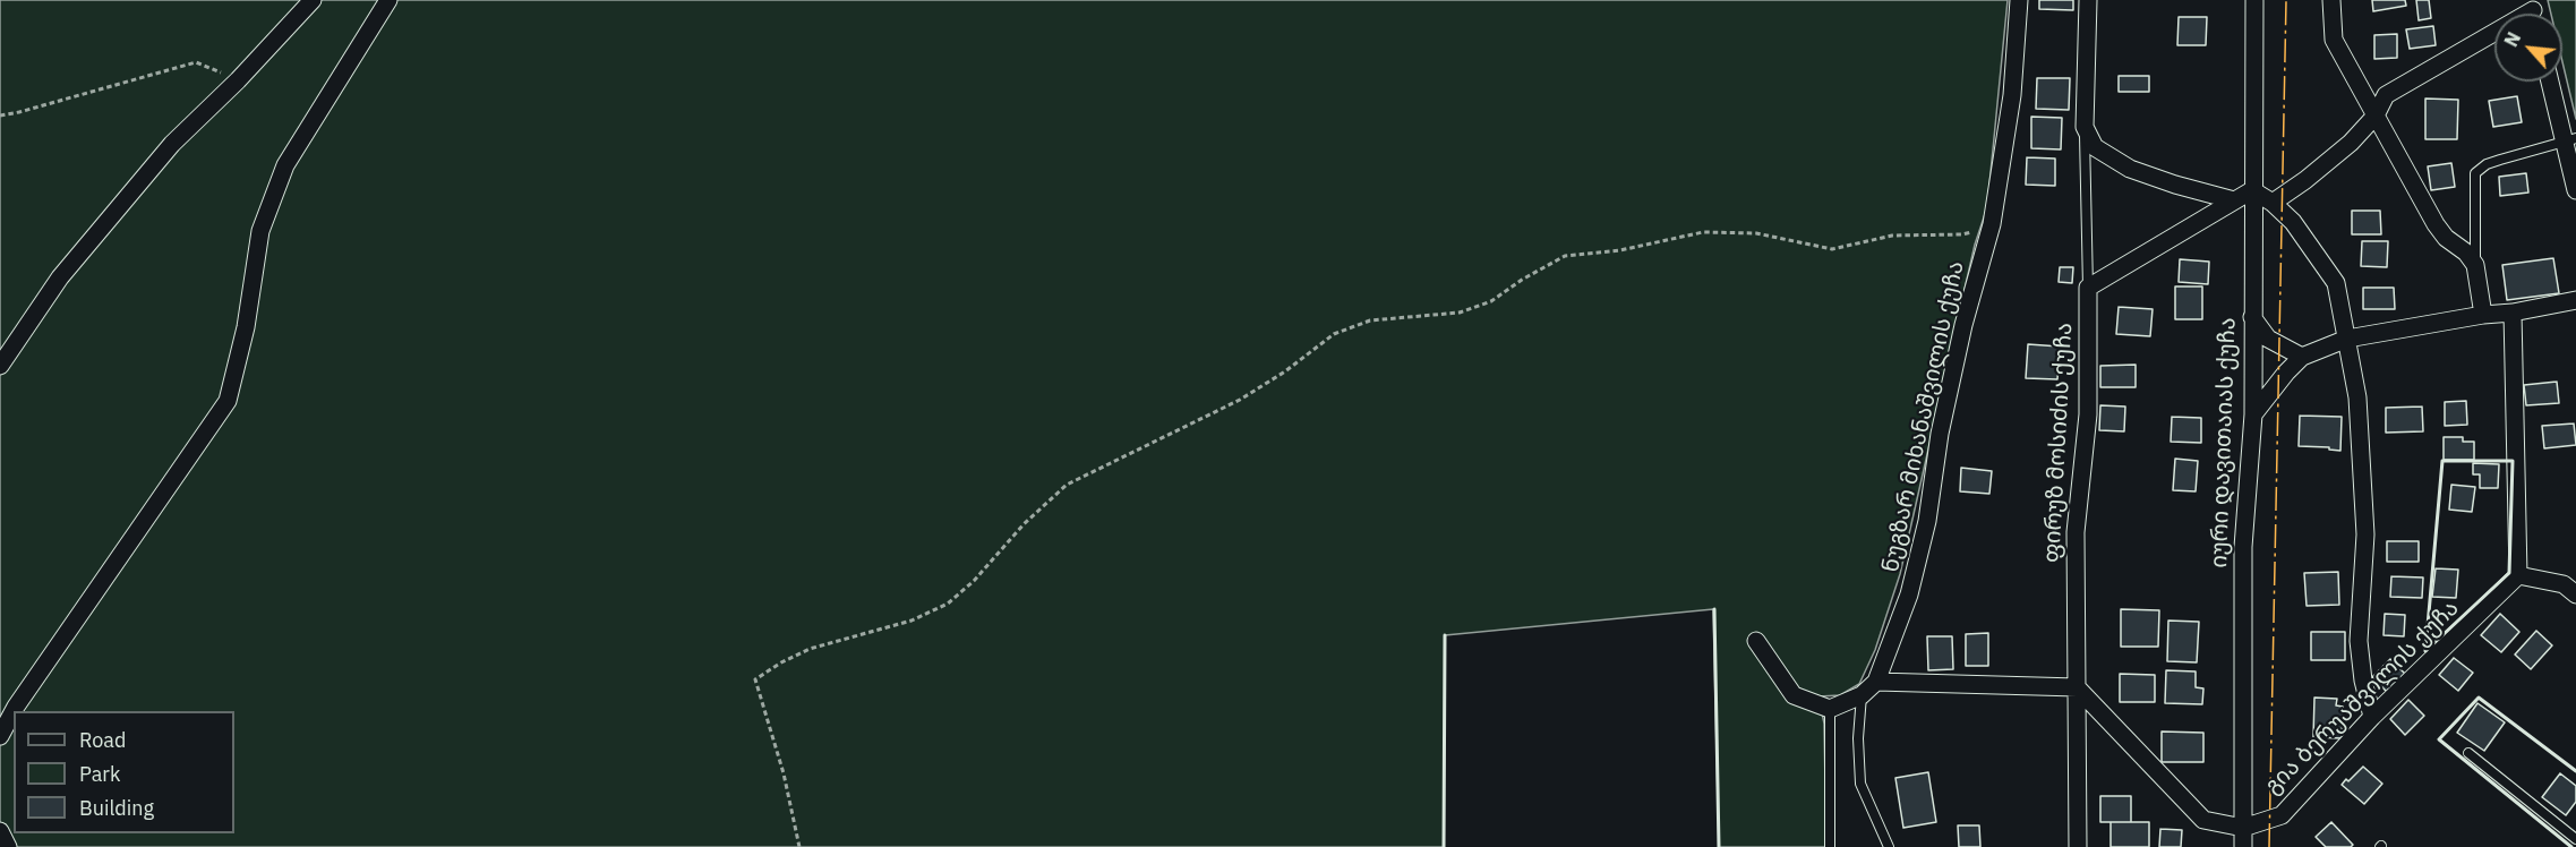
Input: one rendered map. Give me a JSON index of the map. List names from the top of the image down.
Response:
{
  "streets": {
    "street": [
      "ნუგზარ მიხანაშვილის ქუჩა",
      "ფირუზ მოსიძის ქუჩა",
      "იური დავითაიას ქუჩა",
      "გია ბერუაშვილის ქუჩა"
    ]
  },
  "crossings": [
    ["იური დავითაიას ქუჩა", "გია ბერუაშვილის ქუჩა"]
  ],
  "legend": ["Road", "Park", "Building"],
  "north": "top left"
}
